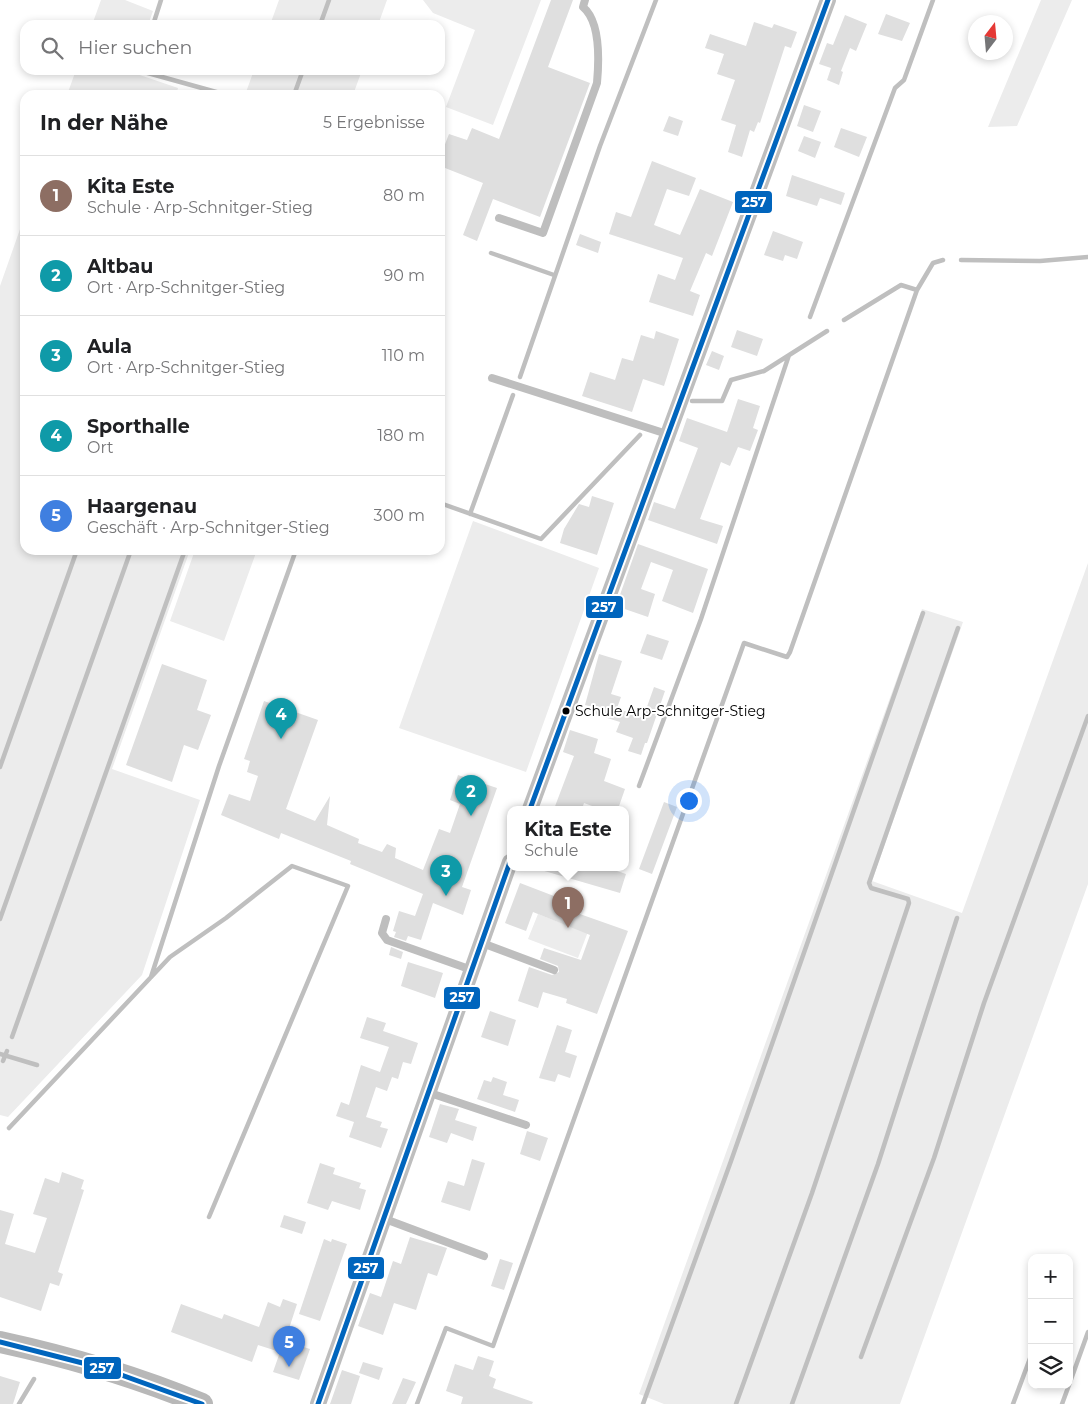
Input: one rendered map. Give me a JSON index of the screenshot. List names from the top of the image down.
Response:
{
  "places": ["Schule Arp-Schnitger-Stieg"],
  "lines": ["transit line 257"],
  "north": "top",
  "page": {
    "search": "Hier suchen",
    "heading": ["In der Nähe", "5 Ergebnisse"],
    "list": [
      {
        "mark": "1",
        "name": "Kita Este",
        "note": "Schule · Arp-Schnitger-Stieg",
        "value": "80 m"
      },
      {
        "mark": "2",
        "name": "Altbau",
        "note": "Ort · Arp-Schnitger-Stieg",
        "value": "90 m"
      },
      {
        "mark": "3",
        "name": "Aula",
        "note": "Ort · Arp-Schnitger-Stieg",
        "value": "110 m"
      },
      {
        "mark": "4",
        "name": "Sporthalle",
        "note": "Ort",
        "value": "180 m"
      },
      {
        "mark": "5",
        "name": "Haargenau",
        "note": "Geschäft · Arp-Schnitger-Stieg",
        "value": "300 m"
      }
    ],
    "pins": [
      "4",
      "2",
      "3",
      "1",
      "5"
    ],
    "popup": ["Kita Este", "Schule"],
    "map_buttons": ["+", "−"]
  }
}
